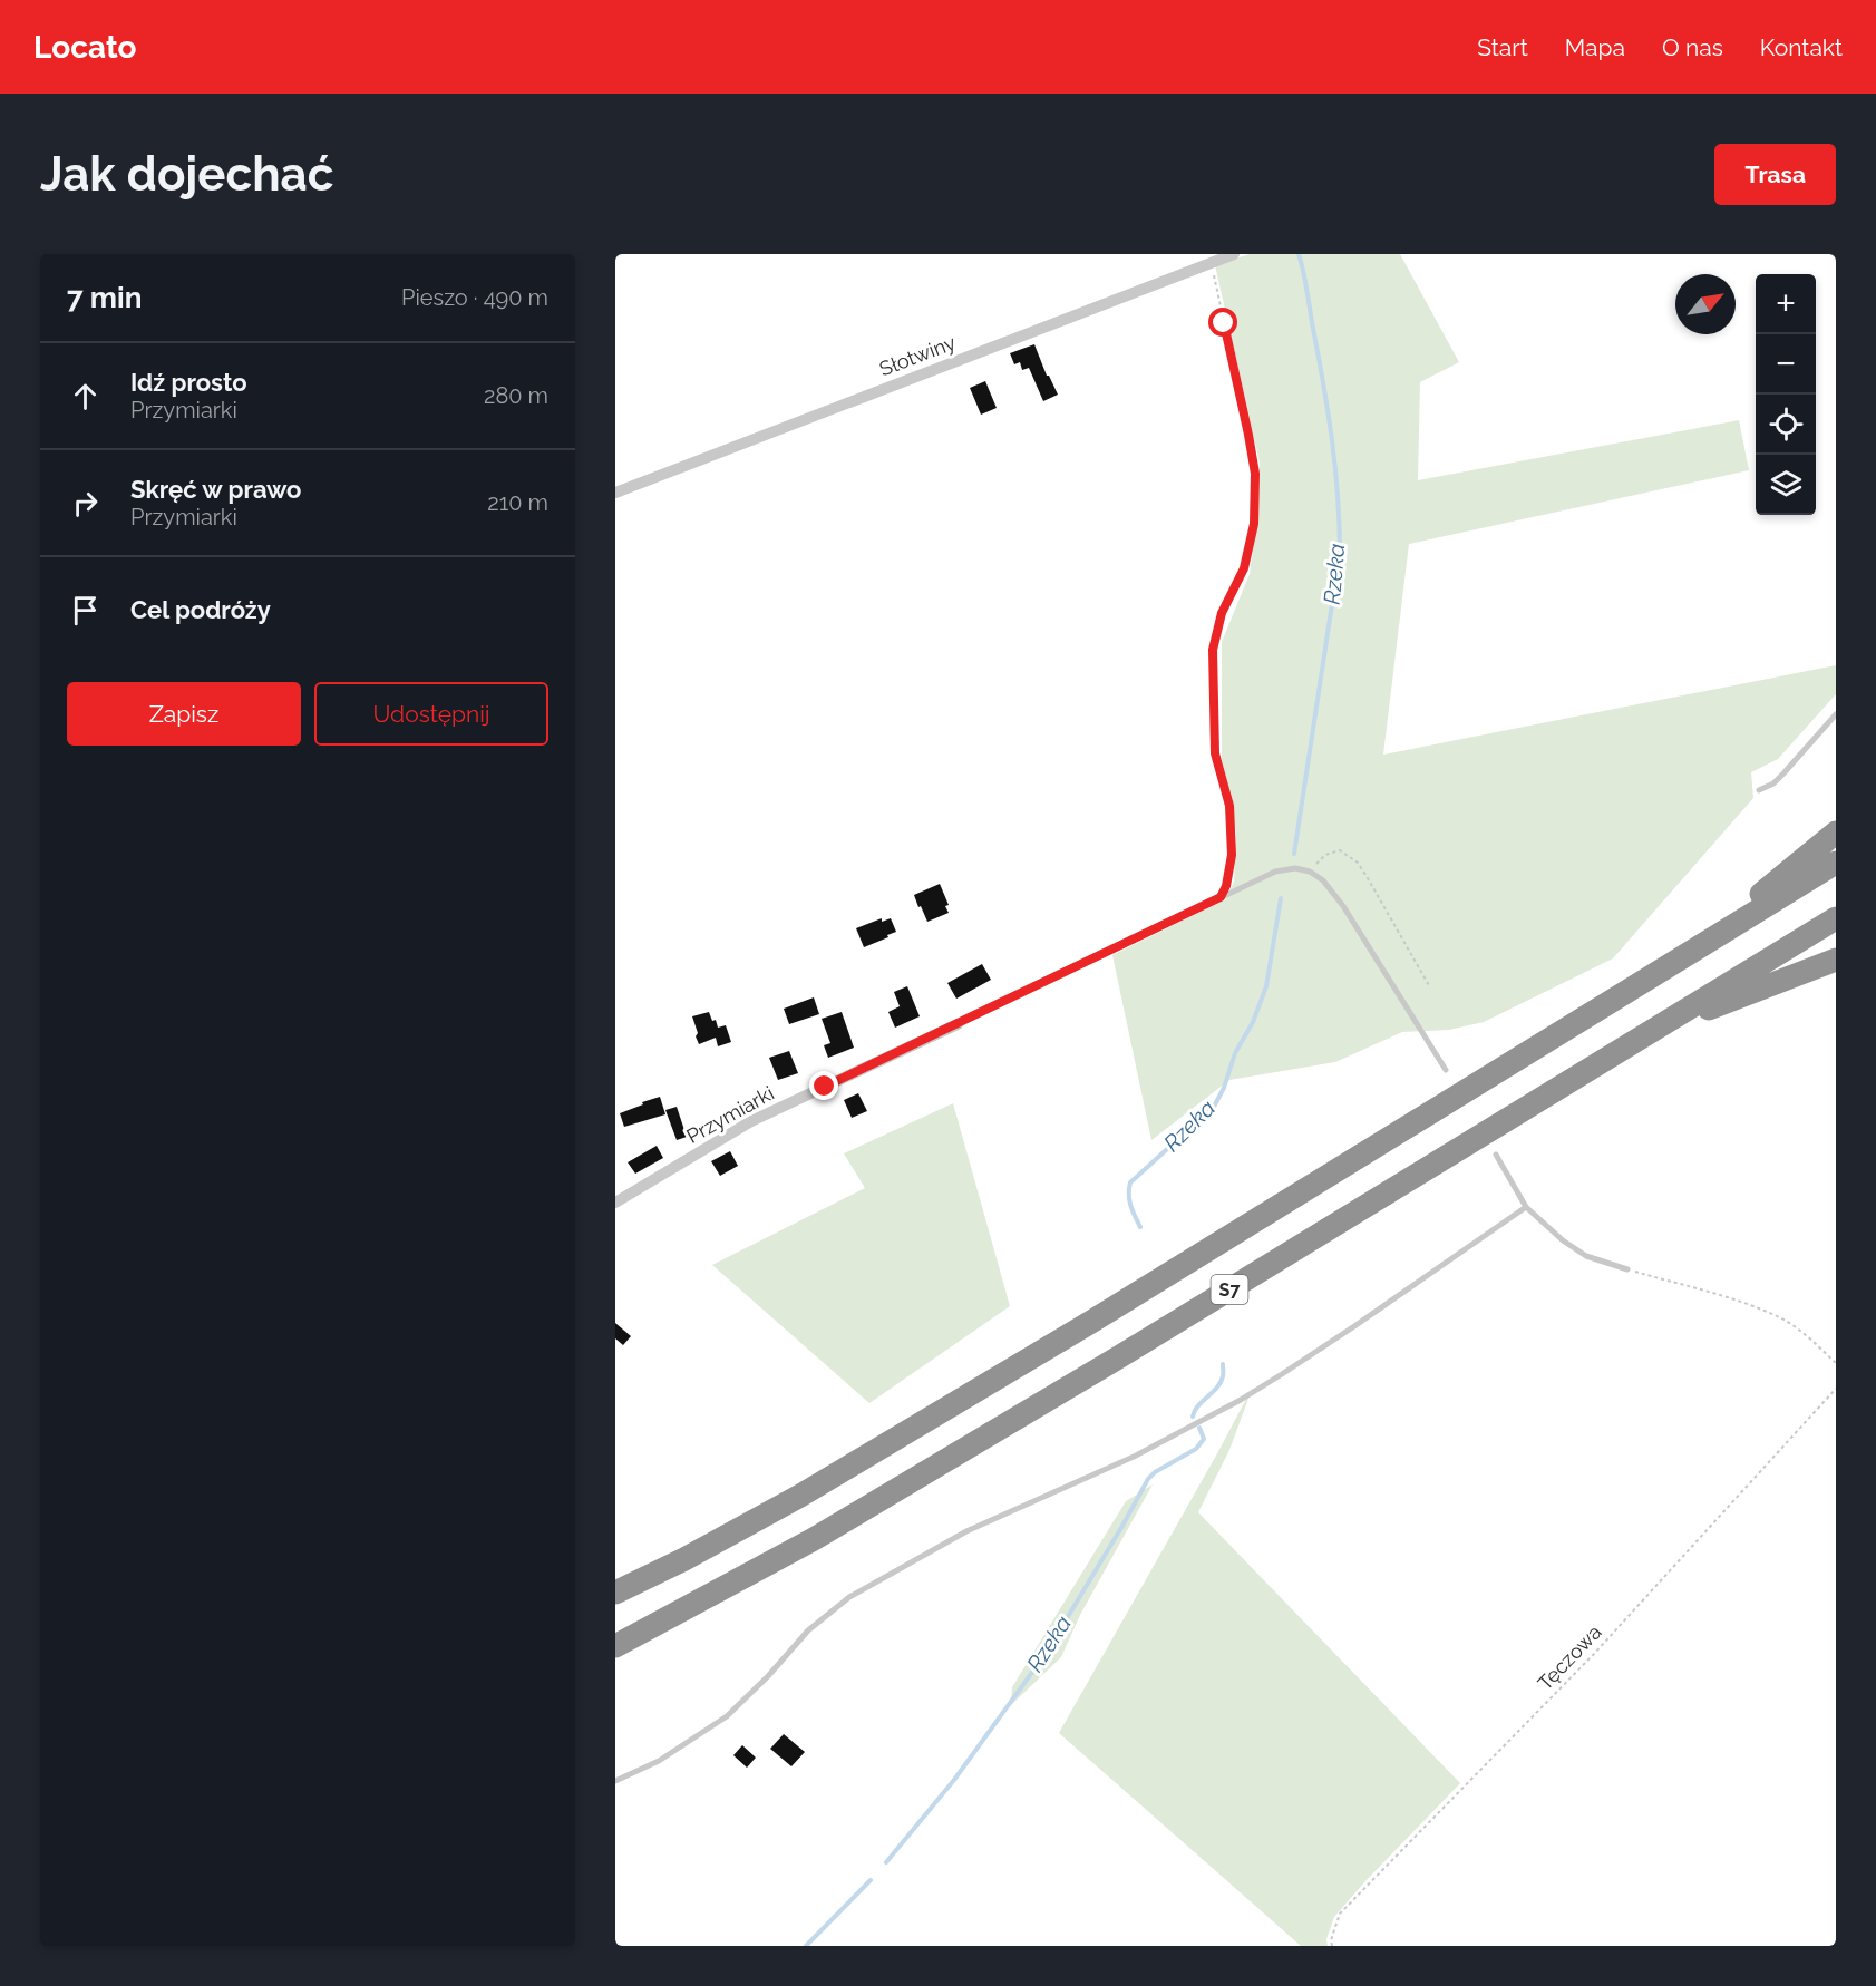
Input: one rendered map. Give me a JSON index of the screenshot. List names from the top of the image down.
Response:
{
  "streets": {
    "highway": ["S7"],
    "street": ["Słotwiny", "Przymiarki"],
    "path": ["Tęczowa"]
  },
  "water": ["Rzeka"],
  "north": "top right",
  "page": {
    "header": "Locato",
    "nav": [
      "Start",
      "Mapa",
      "O nas",
      "Kontakt"
    ],
    "buttons": [
      "Trasa",
      ["Zapisz", "Udostępnij"]
    ],
    "title": "Jak dojechać",
    "heading": ["7 min", "Pieszo · 490 m"],
    "map_buttons": ["+", "−"],
    "list": [
      ["Idź prosto", "Przymiarki", "280 m"],
      ["Skręć w prawo", "Przymiarki", "210 m"],
      "Cel podróży"
    ]
  }
}
